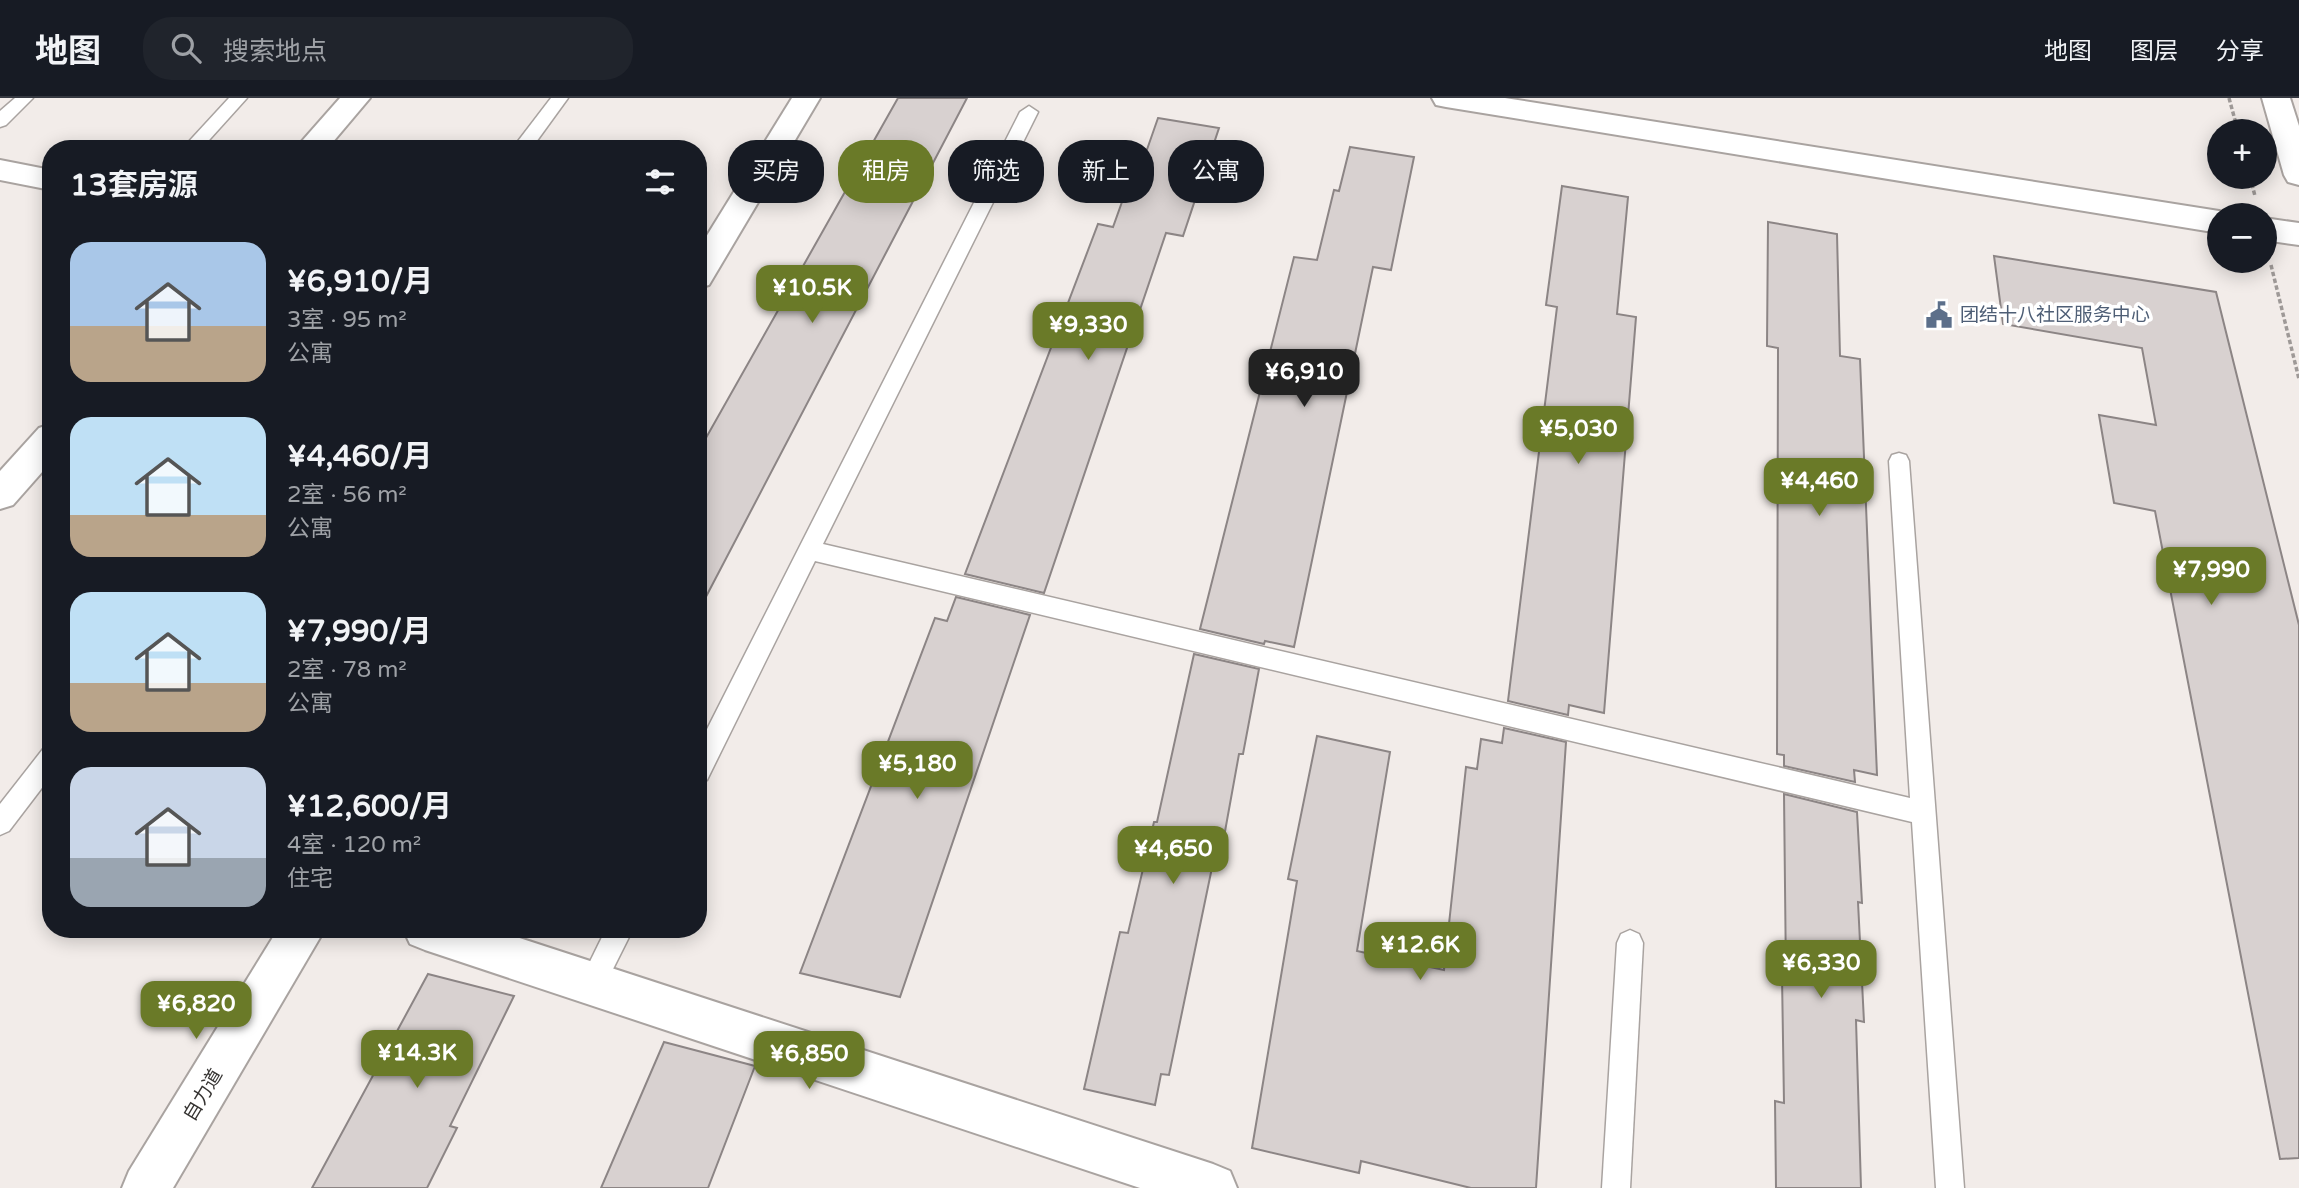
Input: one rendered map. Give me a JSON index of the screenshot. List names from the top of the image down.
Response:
{
  "streets": {
    "street": ["自力道"]
  },
  "places": {
    "public building": ["团结十八社区服务中心"]
  },
  "page": {
    "header": "地图",
    "search": "搜索地点",
    "nav": ["地图", "图层", "分享"],
    "map_buttons": ["+", "−"],
    "chip": [
      "买房",
      "租房",
      "筛选",
      "新上",
      "公寓"
    ],
    "heading": "13套房源",
    "list": [
      {
        "name": "¥6,910/月",
        "note": "3室 · 95 m² · 公寓"
      },
      {
        "name": "¥4,460/月",
        "note": "2室 · 56 m² · 公寓"
      },
      {
        "name": "¥7,990/月",
        "note": "2室 · 78 m² · 公寓"
      },
      {
        "name": "¥12,600/月",
        "note": "4室 · 120 m² · 住宅"
      }
    ],
    "price": [
      "¥10.5K",
      "¥9,330",
      "¥6,910",
      "¥5,030",
      "¥4,460",
      "¥7,990",
      "¥5,180",
      "¥4,650",
      "¥12.6K",
      "¥6,330",
      "¥6,820",
      "¥14.3K",
      "¥6,850"
    ]
  }
}
